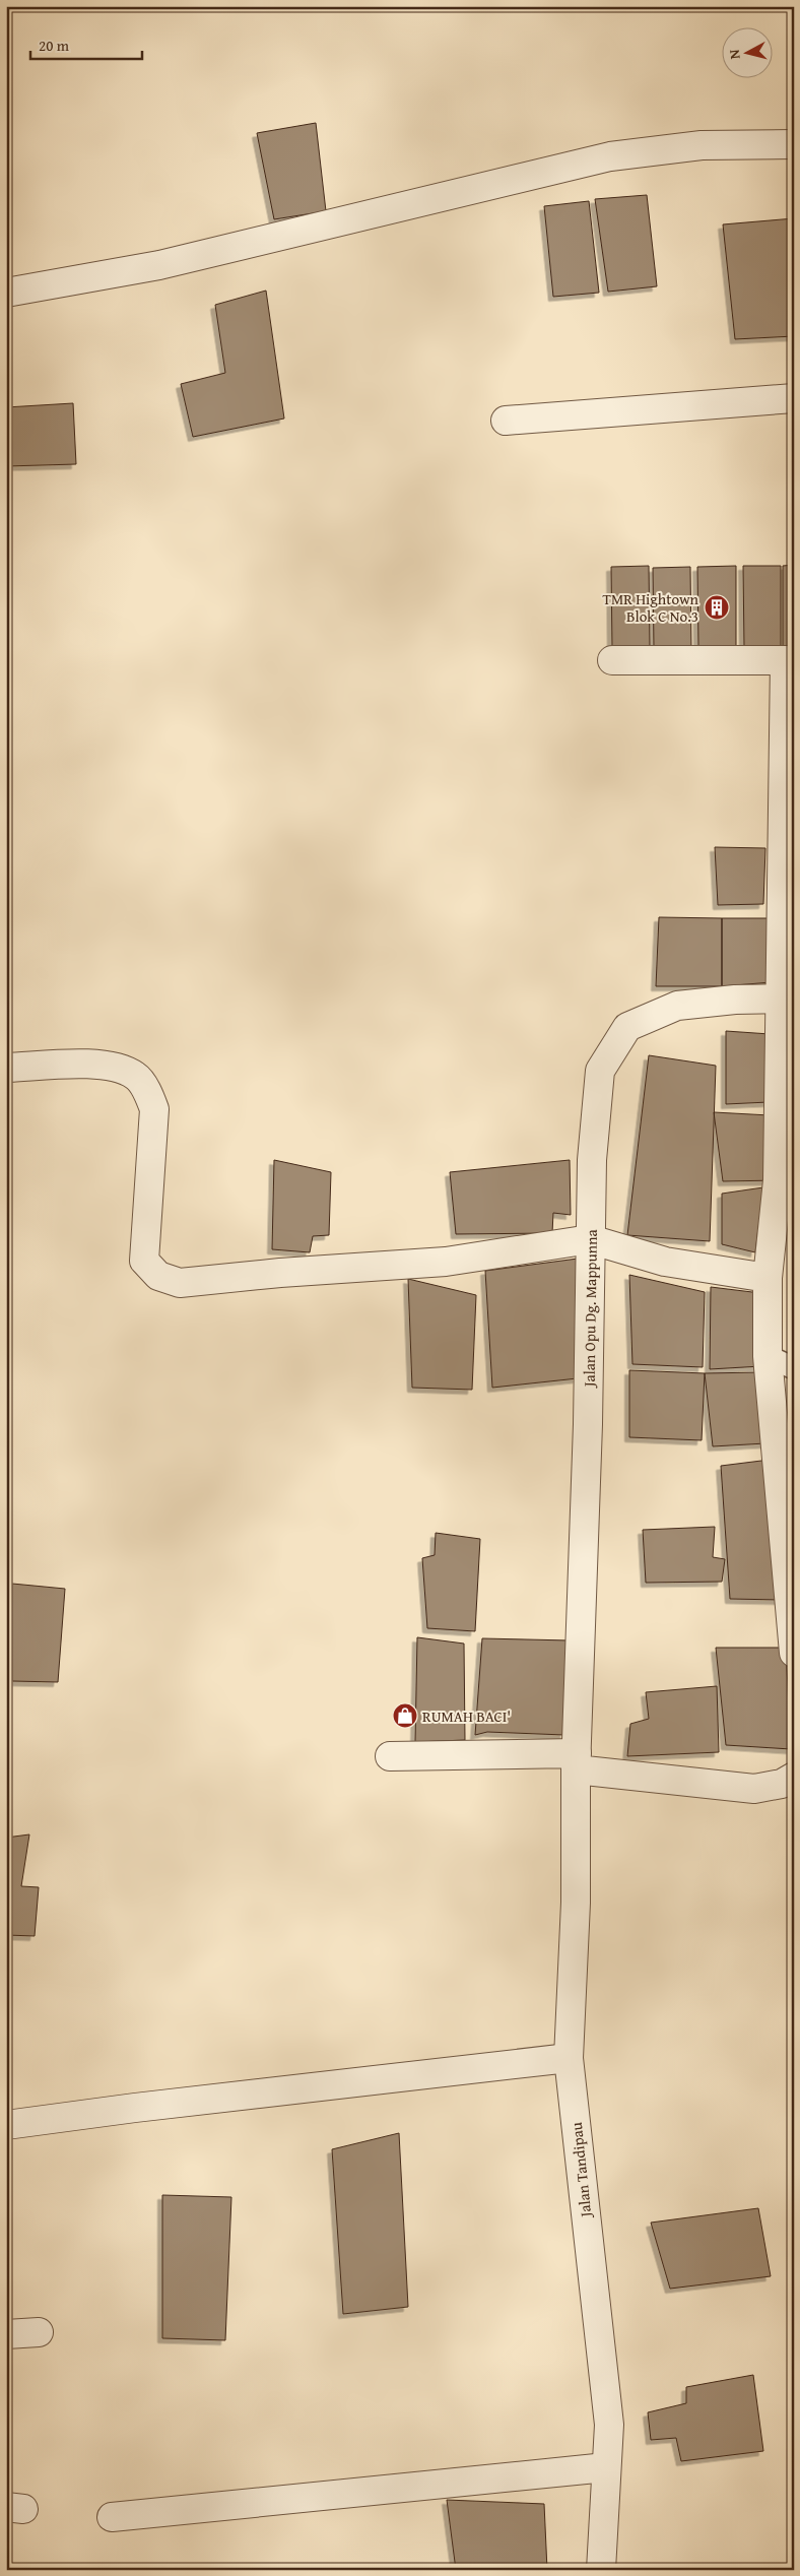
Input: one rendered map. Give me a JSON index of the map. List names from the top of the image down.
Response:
{
  "streets": {
    "street": ["Jalan Opu Dg. Mappunna", "Jalan Tandipau"]
  },
  "crossings": [
    ["Jalan Opu Dg. Mappunna", "Jalan Tandipau"]
  ],
  "places": {
    "building": ["TMR Hightown Blok C No.3"],
    "shop": ["RUMAH BACI'"]
  },
  "scale_bar": "20 m",
  "north": "left"
}
